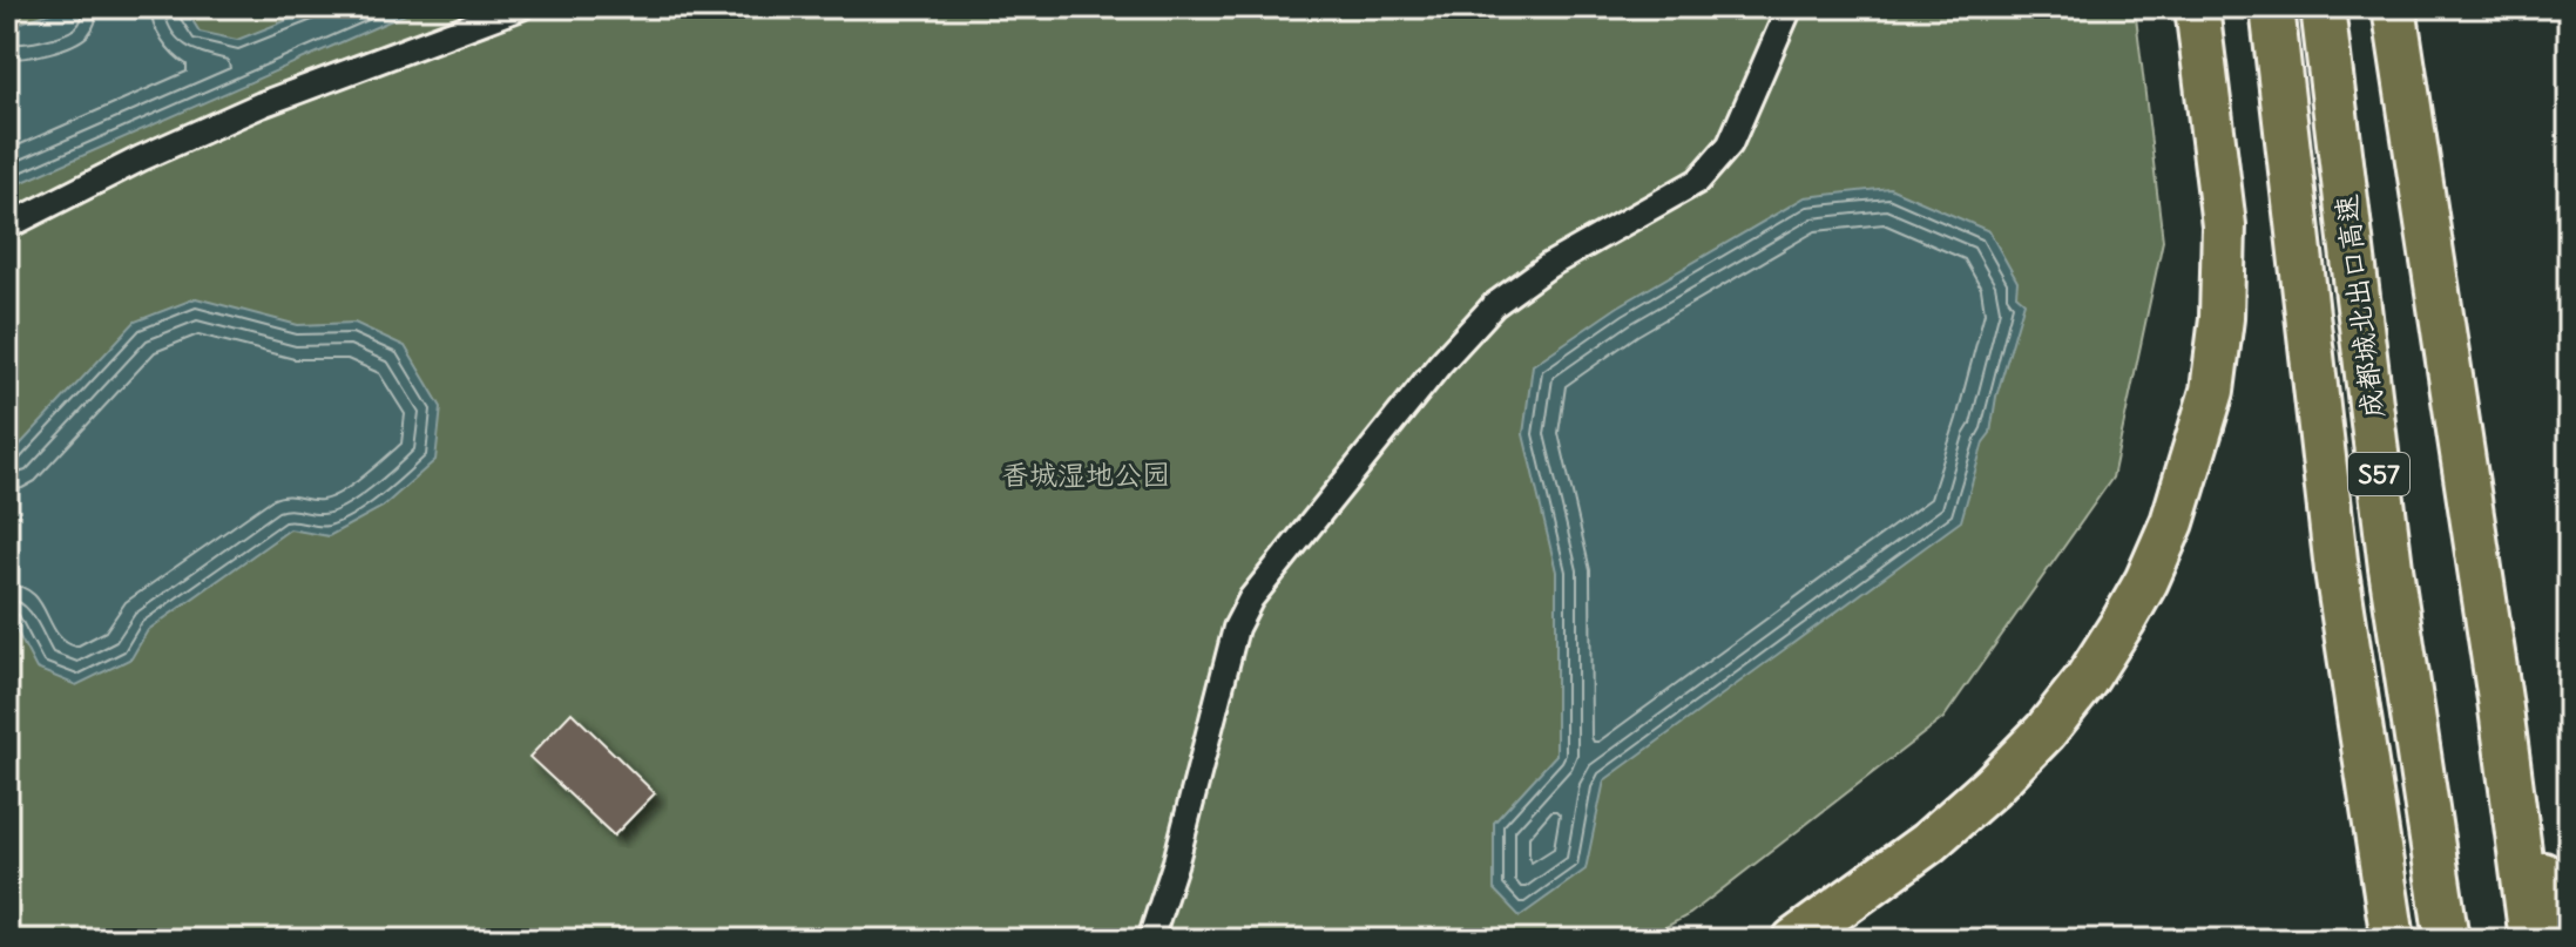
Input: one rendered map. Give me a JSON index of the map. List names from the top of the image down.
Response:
{
  "streets": {
    "highway": ["成都城北出口高速", "S57"]
  },
  "parks": ["香城湿地公园"]
}
